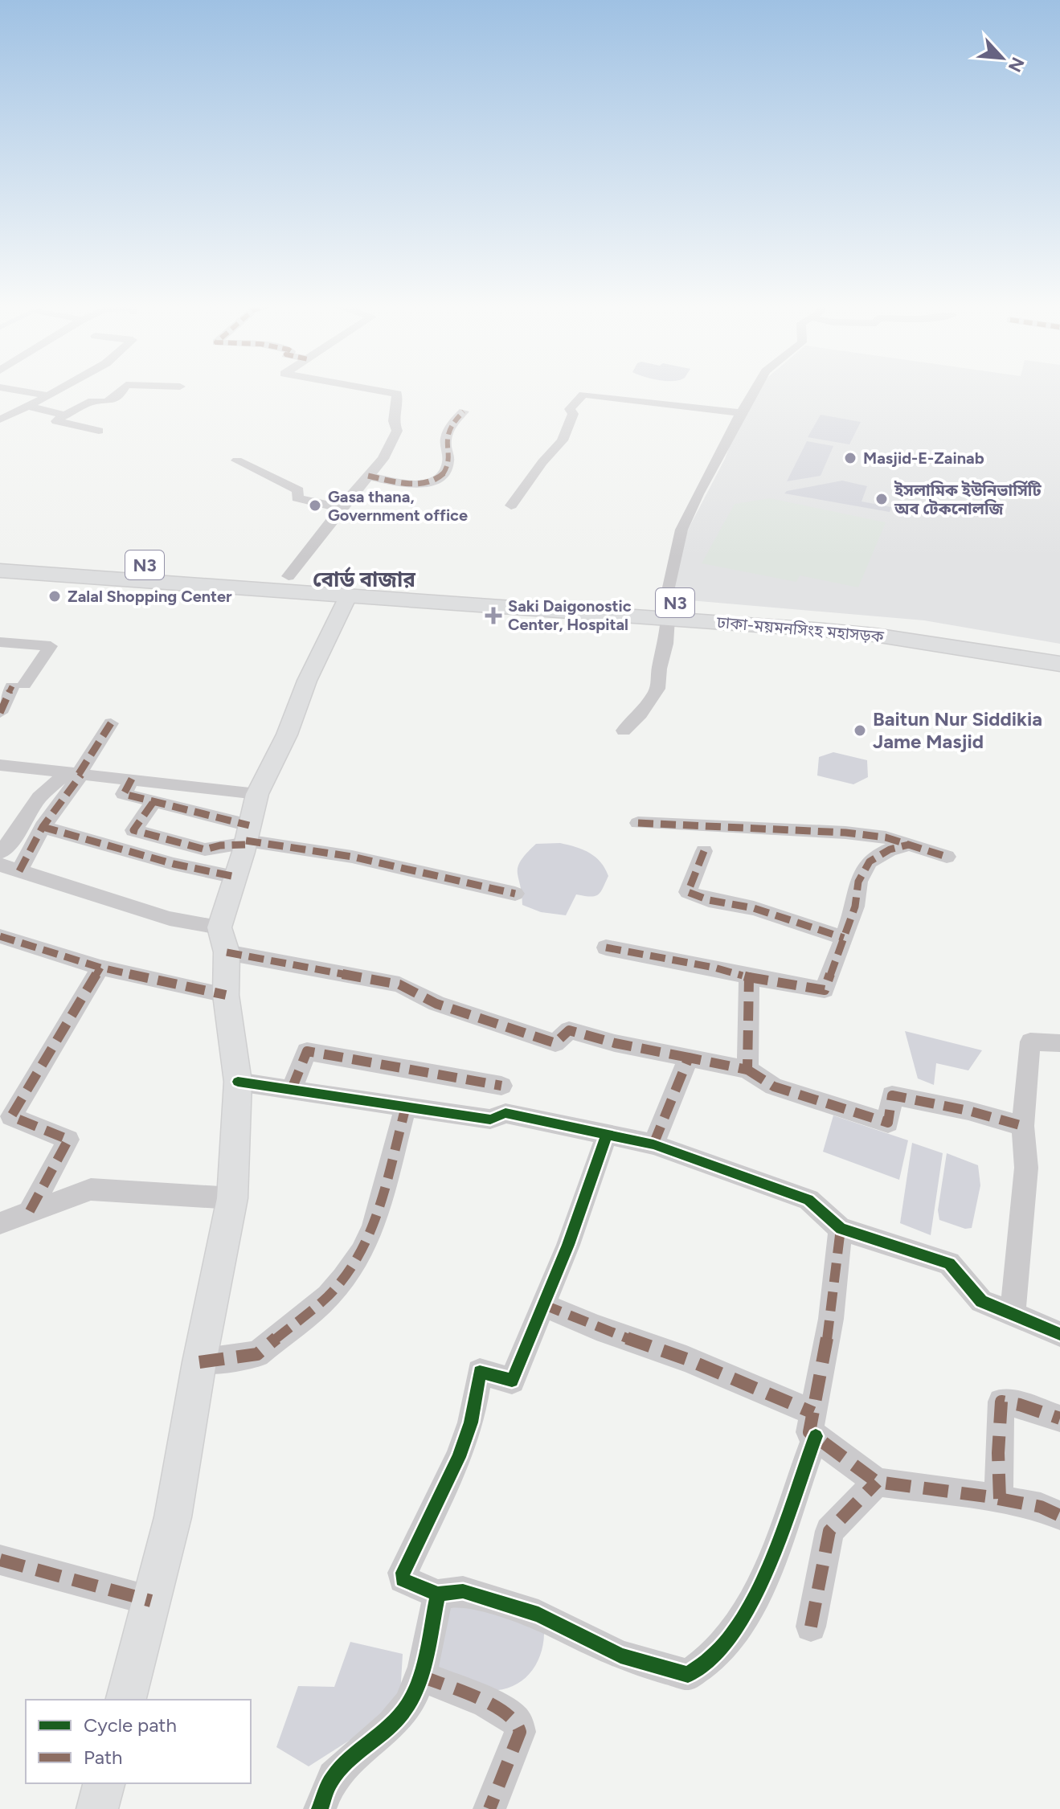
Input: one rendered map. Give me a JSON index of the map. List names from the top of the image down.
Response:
{
  "streets": {
    "highway": ["N3", "ঢাকা-ময়মনসিংহ মহাসড়ক"]
  },
  "crossings": [
    ["N3", "ঢাকা-ময়মনসিংহ মহাসড়ক"]
  ],
  "districts": ["বোর্ড বাজার"],
  "places": {
    "other": [
      "Masjid-E-Zainab",
      "ইসলামিক ইউনিভার্সিটি অব টেকনোলজি",
      "Gasa thana, Government office",
      "Zalal Shopping Center",
      "Baitun Nur Siddikia Jame Masjid"
    ],
    "health": ["Saki Daigonostic Center, Hospital"]
  },
  "legend": ["Cycle path", "Path"],
  "north": "bottom right"
}
